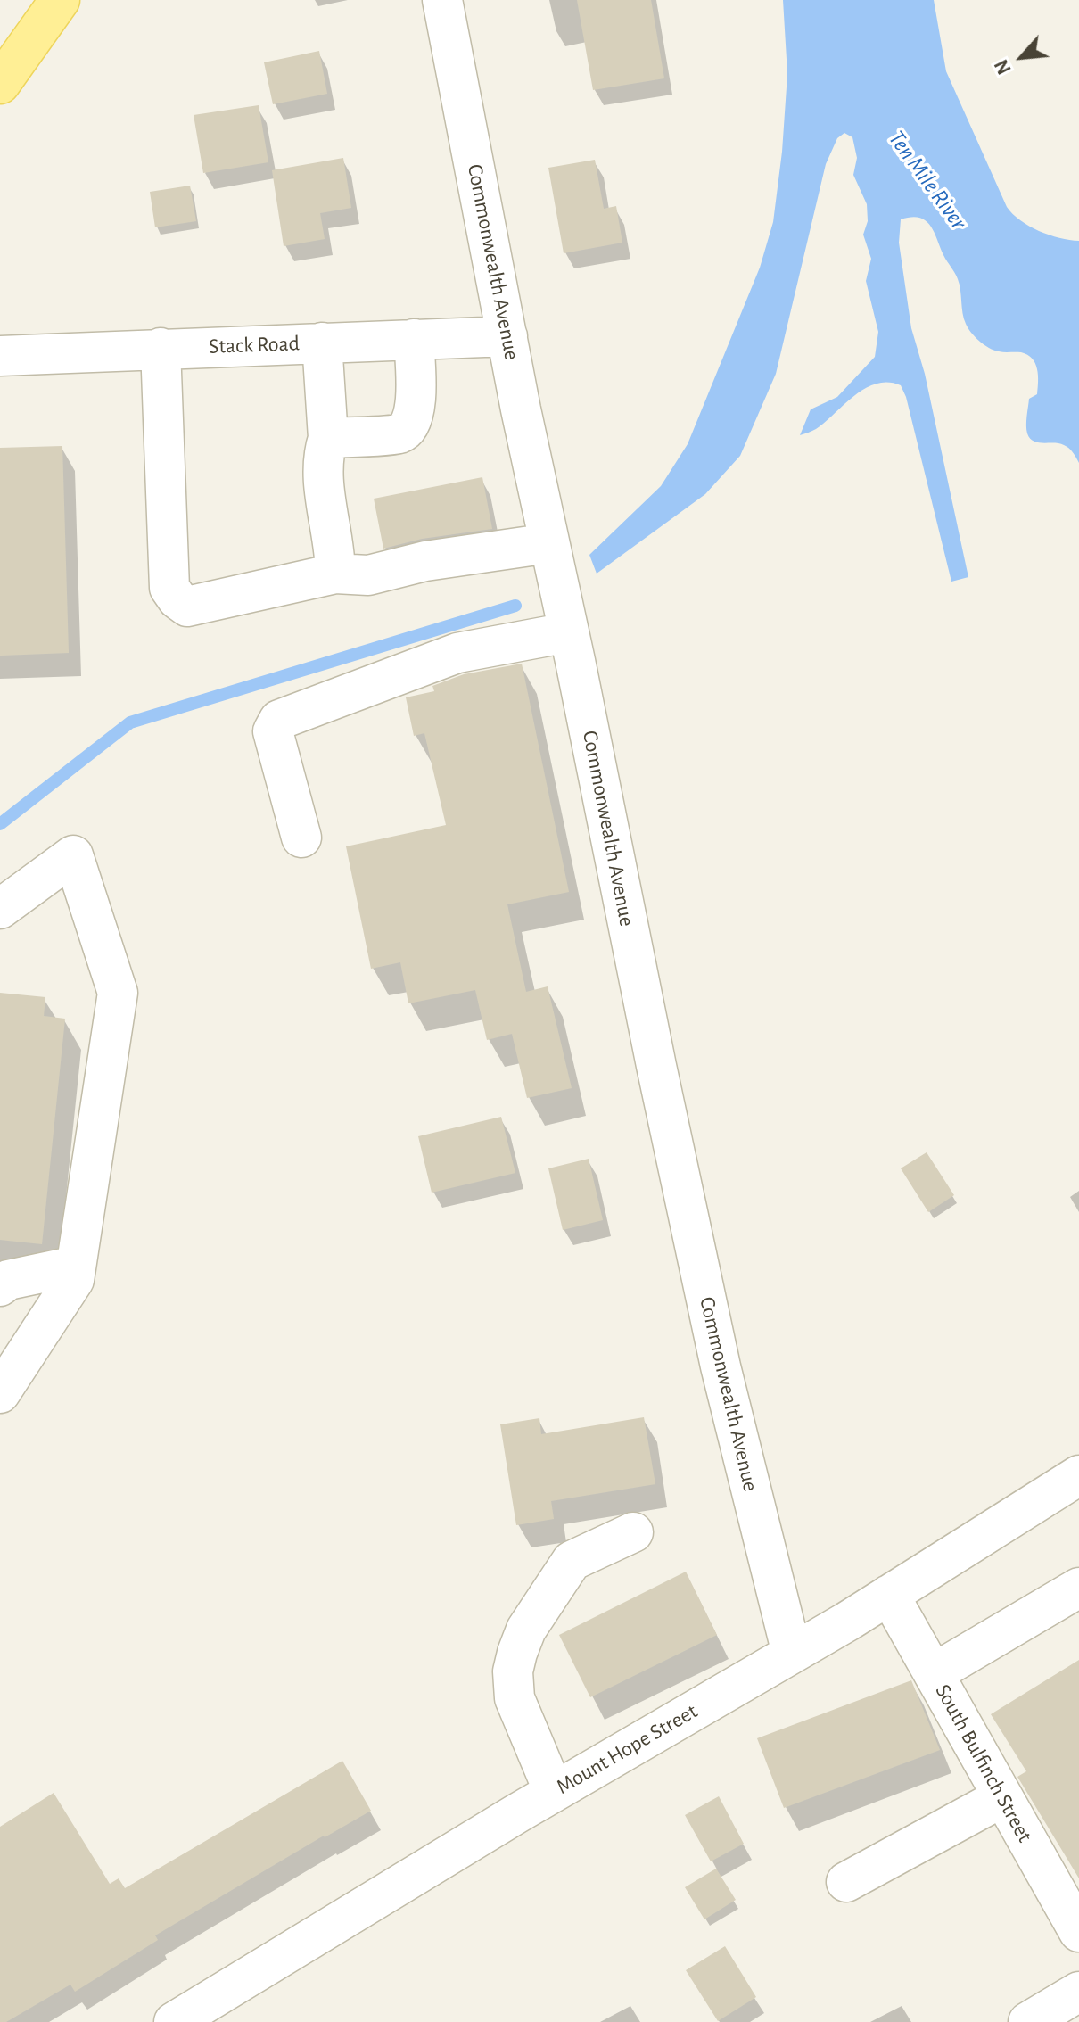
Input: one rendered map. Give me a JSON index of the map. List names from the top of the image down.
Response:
{
  "streets": {
    "street": [
      "Commonwealth Avenue",
      "Stack Road",
      "Mount Hope Street",
      "South Bulfinch Street"
    ]
  },
  "crossings": [
    ["Commonwealth Avenue", "Stack Road"],
    ["Commonwealth Avenue", "Mount Hope Street"],
    ["Mount Hope Street", "South Bulfinch Street"]
  ],
  "water": ["Ten Mile River"],
  "north": "bottom left"
}
